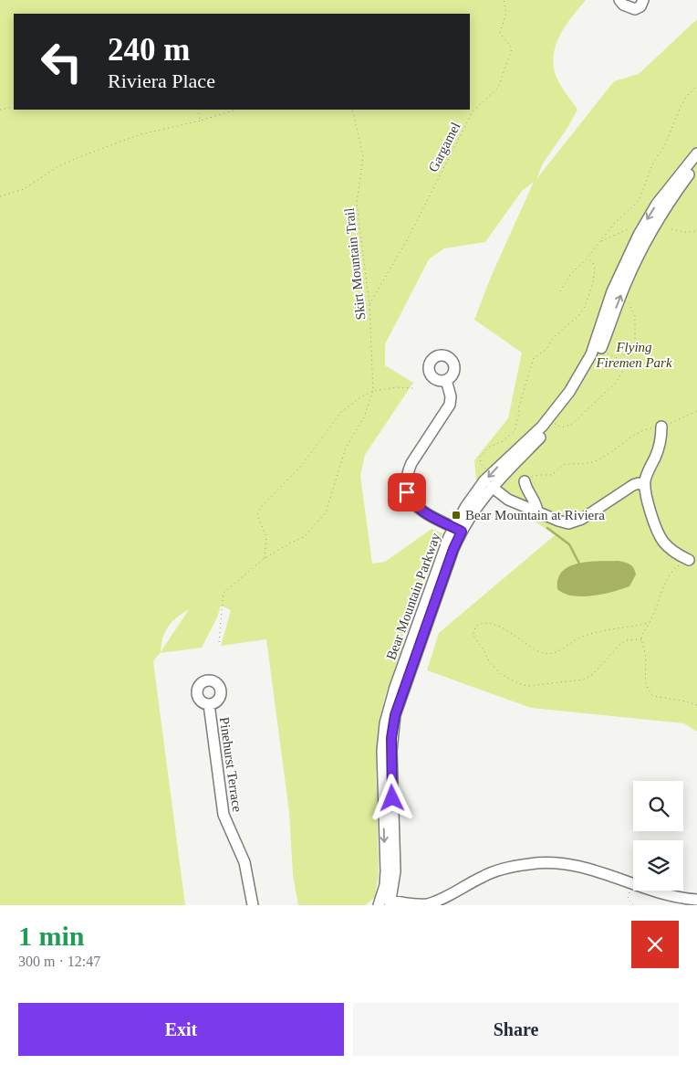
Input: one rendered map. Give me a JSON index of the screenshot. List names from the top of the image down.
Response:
{
  "streets": {
    "street": ["Bear Mountain Parkway", "Pinehurst Terrace"],
    "path": ["Gargamel", "Skirt Mountain Trail"]
  },
  "crossings": [
    ["Gargamel", "Skirt Mountain Trail"]
  ],
  "parks": ["Flying Firemen Park"],
  "places": {
    "transit": ["Bear Mountain at Riviera"]
  },
  "page": {
    "turn": ["240 m", "Riviera Place"],
    "heading": ["1 min", "300 m · 12:47"],
    "buttons": ["Exit", "Share"]
  }
}
